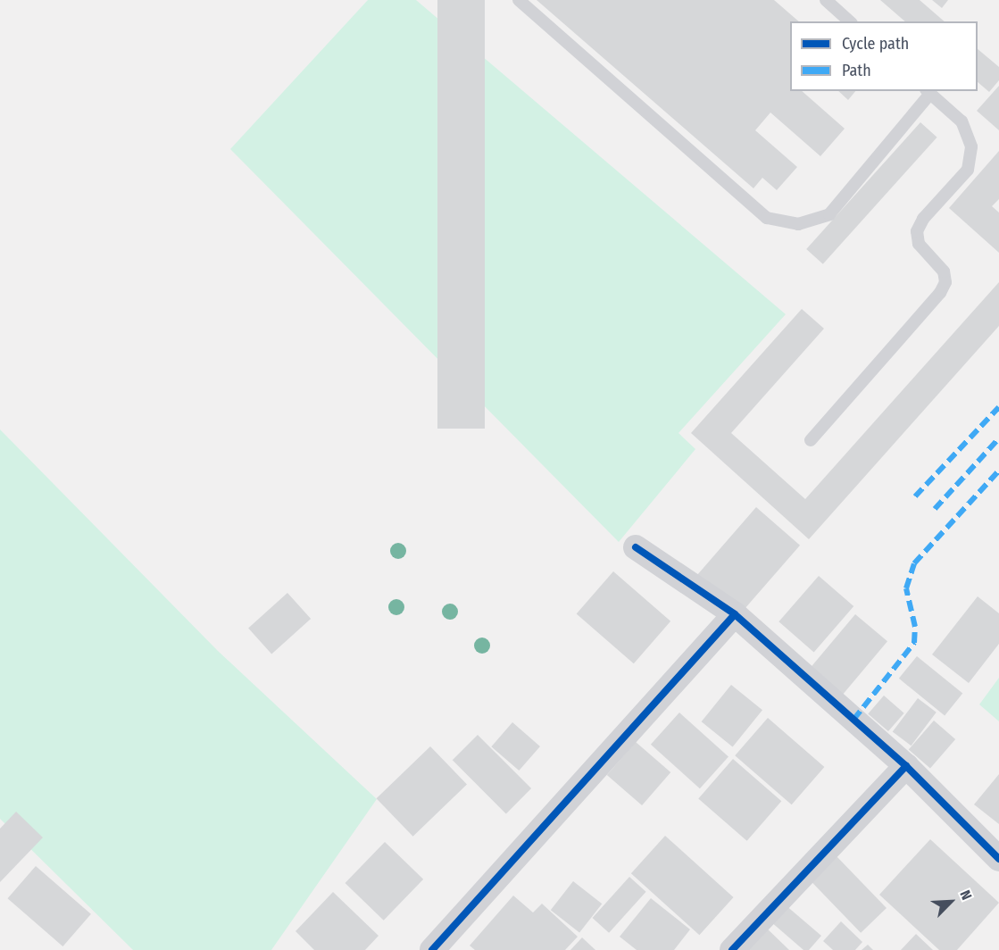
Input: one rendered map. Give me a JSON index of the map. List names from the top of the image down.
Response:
{
  "legend": ["Cycle path", "Path"],
  "north": "top right"
}
